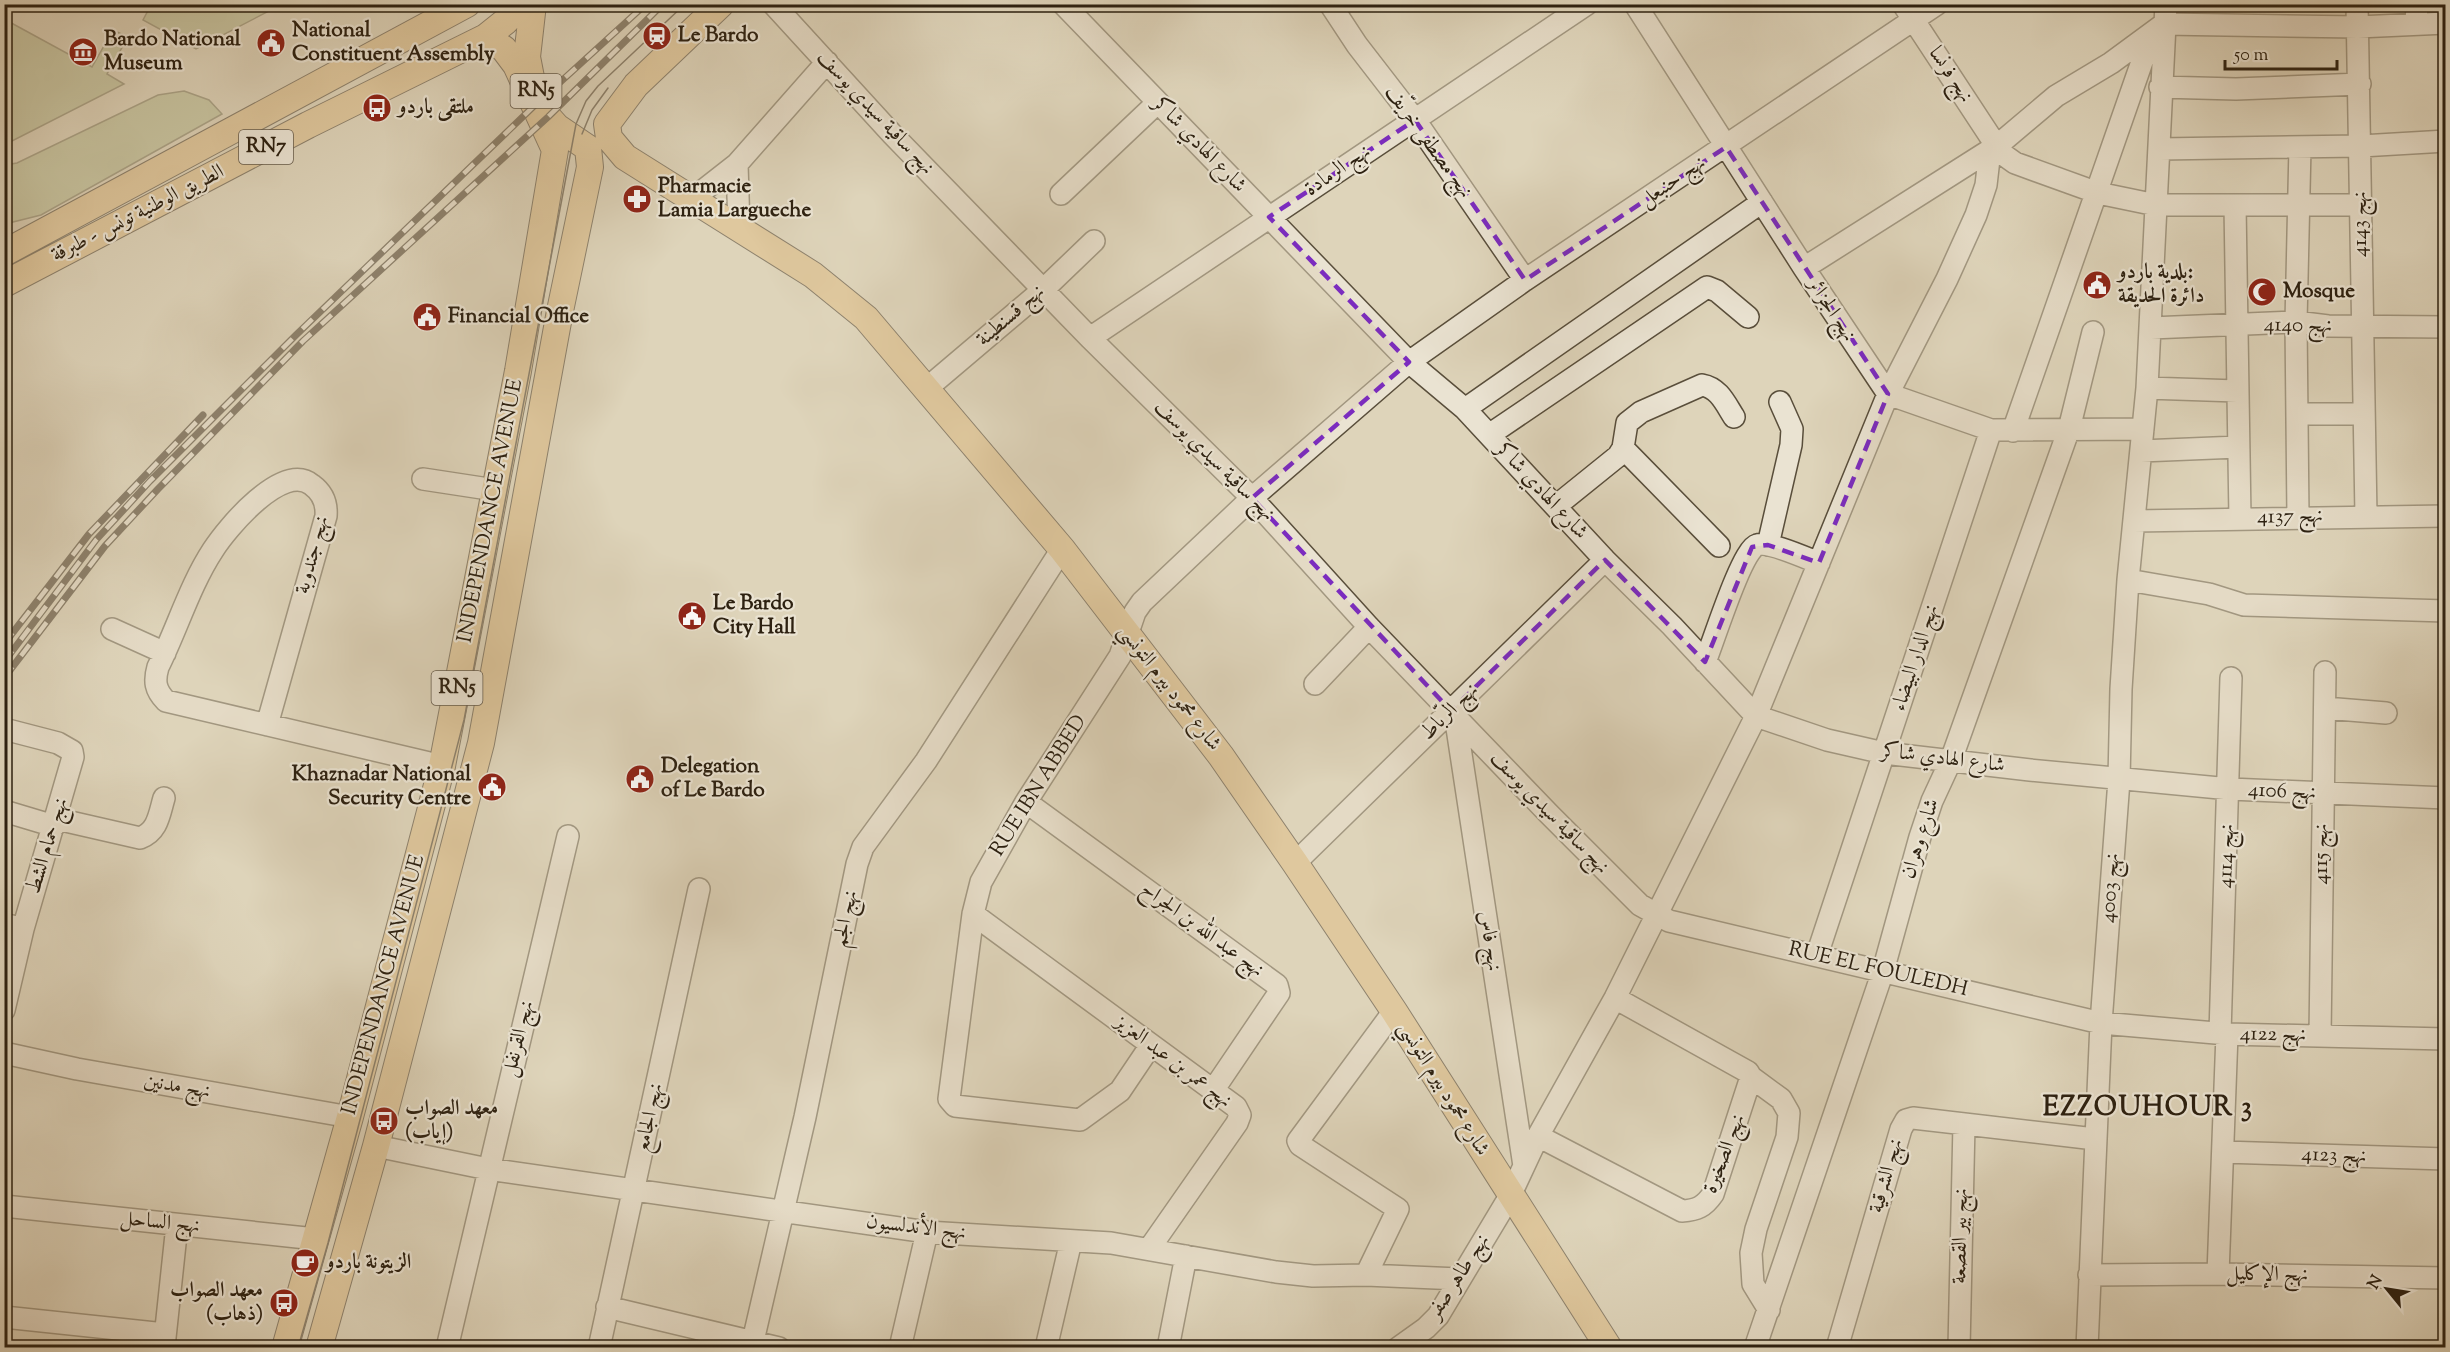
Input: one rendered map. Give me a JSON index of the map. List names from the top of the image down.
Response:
{
  "streets": {
    "main road": [
      "RN5",
      "RN7",
      "الطريق الوطنية تونس - طبرقة",
      "INDEPENDANCE AVENUE",
      "شارع محمود بيرم التونسي"
    ],
    "street": [
      "نهج فرنسا",
      "نهج ساقية سيدي يوسف",
      "نهج مصطفى خريّف",
      "شارع الهادي شاكر",
      "نهج الرمادة",
      "نهج حنبعل",
      "نهج 4143",
      "نهج الجزائر",
      "نهج قسنطينة",
      "نهج 4140",
      "نهج 4137",
      "نهج جندوبة",
      "نهج الدار البيضاء",
      "نهج الرّباط",
      "RUE IBN ABBED",
      "نهج 4106",
      "شارع وهران",
      "نهج حمام الشط",
      "نهج 4115",
      "نهج 4114",
      "نهج 4003",
      "نهج الجم",
      "نهج عبد الله بن الجراح",
      "نهج فاس",
      "RUE EL FOULEDH",
      "نهج 4122",
      "نهج القرنفل",
      "نهج عمر بن عبد العزيز",
      "نهج مدنين",
      "نهج الجامع",
      "نهج الصخيرة",
      "نهج 4123",
      "نهج الشرقية",
      "نهج الساحل",
      "نهج الأندلسيون",
      "نهج بير القصعة",
      "نهج الإكليل",
      "نهج طاهر صفر"
    ]
  },
  "crossings": [
    ["نهج فرنسا", "نهج حنبعل"],
    ["نهج فرنسا", "نهج 4143"],
    ["نهج فرنسا", "نهج 4003"],
    ["نهج فرنسا", "نهج طاهر صفر"],
    ["نهج ساقية سيدي يوسف", "نهج الرمادة"],
    ["نهج ساقية سيدي يوسف", "نهج قسنطينة"],
    ["نهج ساقية سيدي يوسف", "نهج الرّباط"],
    ["نهج ساقية سيدي يوسف", "RUE IBN ABBED"],
    ["نهج ساقية سيدي يوسف", "نهج فاس"],
    ["نهج ساقية سيدي يوسف", "RUE EL FOULEDH"],
    ["نهج ساقية سيدي يوسف", "نهج طاهر صفر"],
    ["نهج مصطفى خريّف", "نهج الرمادة"],
    ["نهج مصطفى خريّف", "نهج حنبعل"],
    ["شارع الهادي شاكر", "نهج الرمادة"],
    ["شارع الهادي شاكر", "نهج حنبعل"],
    ["شارع الهادي شاكر", "نهج الدار البيضاء"],
    ["شارع الهادي شاكر", "نهج الرّباط"],
    ["شارع الهادي شاكر", "RUE IBN ABBED"],
    ["شارع الهادي شاكر", "نهج 4106"],
    ["شارع الهادي شاكر", "شارع وهران"],
    ["شارع الهادي شاكر", "نهج 4003"],
    ["شارع الهادي شاكر", "نهج طاهر صفر"],
    ["نهج حنبعل", "نهج الجزائر"],
    ["نهج حنبعل", "RUE IBN ABBED"],
    ["الطريق الوطنية تونس - طبرقة", "INDEPENDANCE AVENUE"],
    ["نهج 4143", "نهج 4140"],
    ["نهج 4143", "نهج 4137"],
    ["نهج الجزائر", "نهج طاهر صفر"],
    ["نهج قسنطينة", "شارع محمود بيرم التونسي"],
    ["نهج 4140", "نهج 4003"],
    ["INDEPENDANCE AVENUE", "نهج جندوبة"],
    ["INDEPENDANCE AVENUE", "نهج مدنين"],
    ["INDEPENDANCE AVENUE", "نهج الساحل"],
    ["INDEPENDANCE AVENUE", "نهج الأندلسيون"],
    ["نهج 4137", "نهج 4003"],
    ["نهج الدار البيضاء", "RUE EL FOULEDH"],
    ["شارع محمود بيرم التونسي", "نهج الرّباط"],
    ["شارع محمود بيرم التونسي", "RUE IBN ABBED"],
    ["شارع محمود بيرم التونسي", "نهج الجم"],
    ["شارع محمود بيرم التونسي", "نهج طاهر صفر"],
    ["نهج الرّباط", "نهج فاس"],
    ["RUE IBN ABBED", "نهج عبد الله بن الجراح"],
    ["RUE IBN ABBED", "نهج عمر بن عبد العزيز"],
    ["نهج 4106", "نهج 4115"],
    ["نهج 4106", "نهج 4114"],
    ["نهج 4106", "نهج 4003"],
    ["شارع وهران", "RUE EL FOULEDH"],
    ["نهج 4115", "نهج 4122"],
    ["نهج 4114", "نهج 4122"],
    ["نهج 4114", "نهج 4123"],
    ["نهج 4114", "نهج الإكليل"],
    ["نهج 4003", "RUE EL FOULEDH"],
    ["نهج 4003", "نهج 4122"],
    ["نهج 4003", "نهج الشرقية"],
    ["نهج 4003", "نهج الإكليل"],
    ["نهج الجم", "نهج الأندلسيون"],
    ["نهج عبد الله بن الجراح", "نهج عمر بن عبد العزيز"],
    ["نهج فاس", "نهج طاهر صفر"],
    ["RUE EL FOULEDH", "نهج 4122"],
    ["RUE EL FOULEDH", "نهج طاهر صفر"],
    ["نهج القرنفل", "نهج الأندلسيون"],
    ["نهج عمر بن عبد العزيز", "نهج الأندلسيون"],
    ["نهج الجامع", "نهج الأندلسيون"],
    ["نهج الصخيرة", "نهج طاهر صفر"],
    ["نهج الشرقية", "نهج بير القصعة"],
    ["نهج الأندلسيون", "نهج طاهر صفر"]
  ],
  "districts": ["EZZOUHOUR 3"],
  "places": {
    "station": ["Le Bardo"],
    "public building": [
      "National Constituent Assembly",
      "بلدية باردو: دائرة الحديقة",
      "Financial Office",
      "Le Bardo City Hall",
      "Delegation of Le Bardo",
      "Khaznadar National Security Centre"
    ],
    "museum": ["Bardo National Museum"],
    "bus stop": ["ملتقى باردو", "معهد الصواب (إياب)", "معهد الصواب (ذهاب)"],
    "pharmacy": ["Pharmacie Lamia Largueche"],
    "mosque": ["Mosque"],
    "cafe": ["الزيتونة باردو"]
  },
  "scale_bar": "50 m",
  "north": "top left"
}
